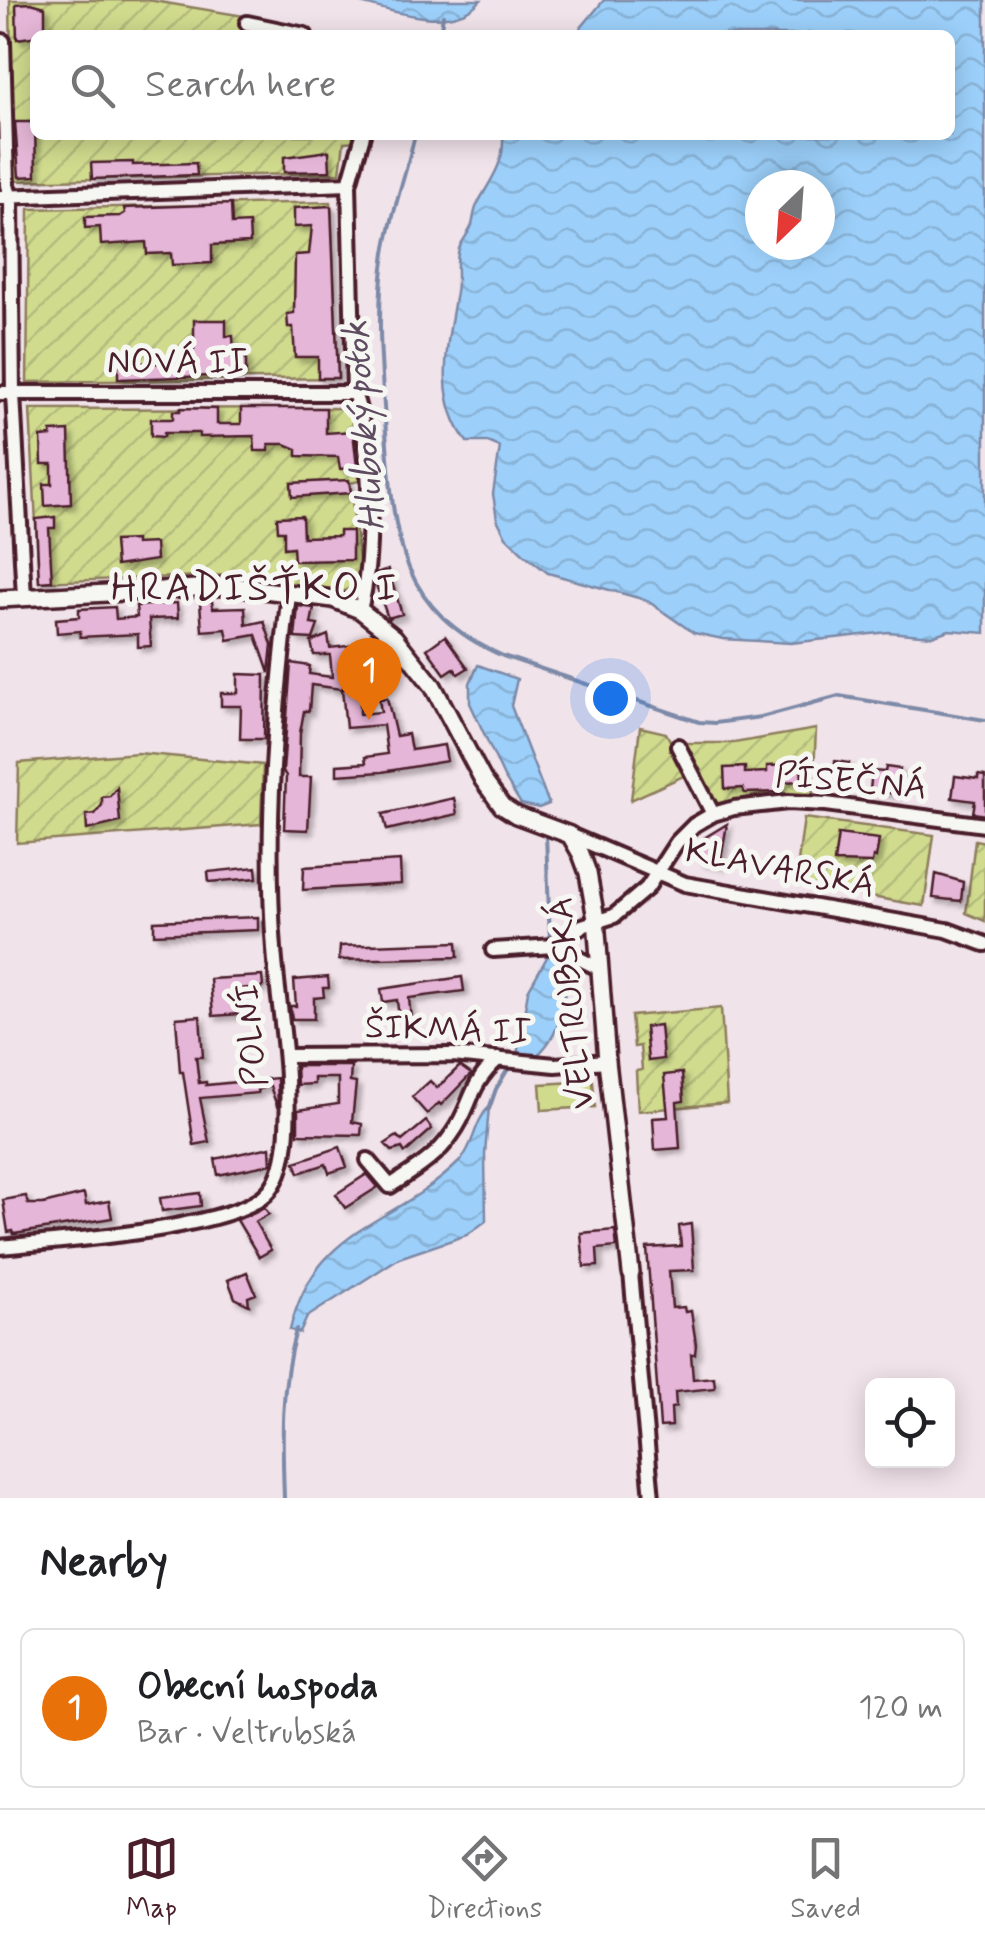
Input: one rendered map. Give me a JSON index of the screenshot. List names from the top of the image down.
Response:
{
  "streets": {
    "street": [
      "NOVÁ II",
      "PÍSEČNÁ",
      "KLAVARSKÁ",
      "VELTRUBSKÁ",
      "ŠIKMÁ II",
      "POLNÍ"
    ]
  },
  "crossings": [
    ["PÍSEČNÁ", "KLAVARSKÁ"],
    ["PÍSEČNÁ", "VELTRUBSKÁ"],
    ["KLAVARSKÁ", "VELTRUBSKÁ"],
    ["VELTRUBSKÁ", "ŠIKMÁ II"],
    ["ŠIKMÁ II", "POLNÍ"]
  ],
  "districts": ["HRADIŠŤKO I"],
  "water": ["Hluboký potok"],
  "north": "bottom left",
  "page": {
    "search": "Search here",
    "pins": "1",
    "heading": "Nearby",
    "list": [
      {
        "mark": "1",
        "name": "Obecní hospoda",
        "note": "Bar · Veltrubská",
        "value": "120 m"
      }
    ],
    "nav": ["Map", "Directions", "Saved"]
  }
}
